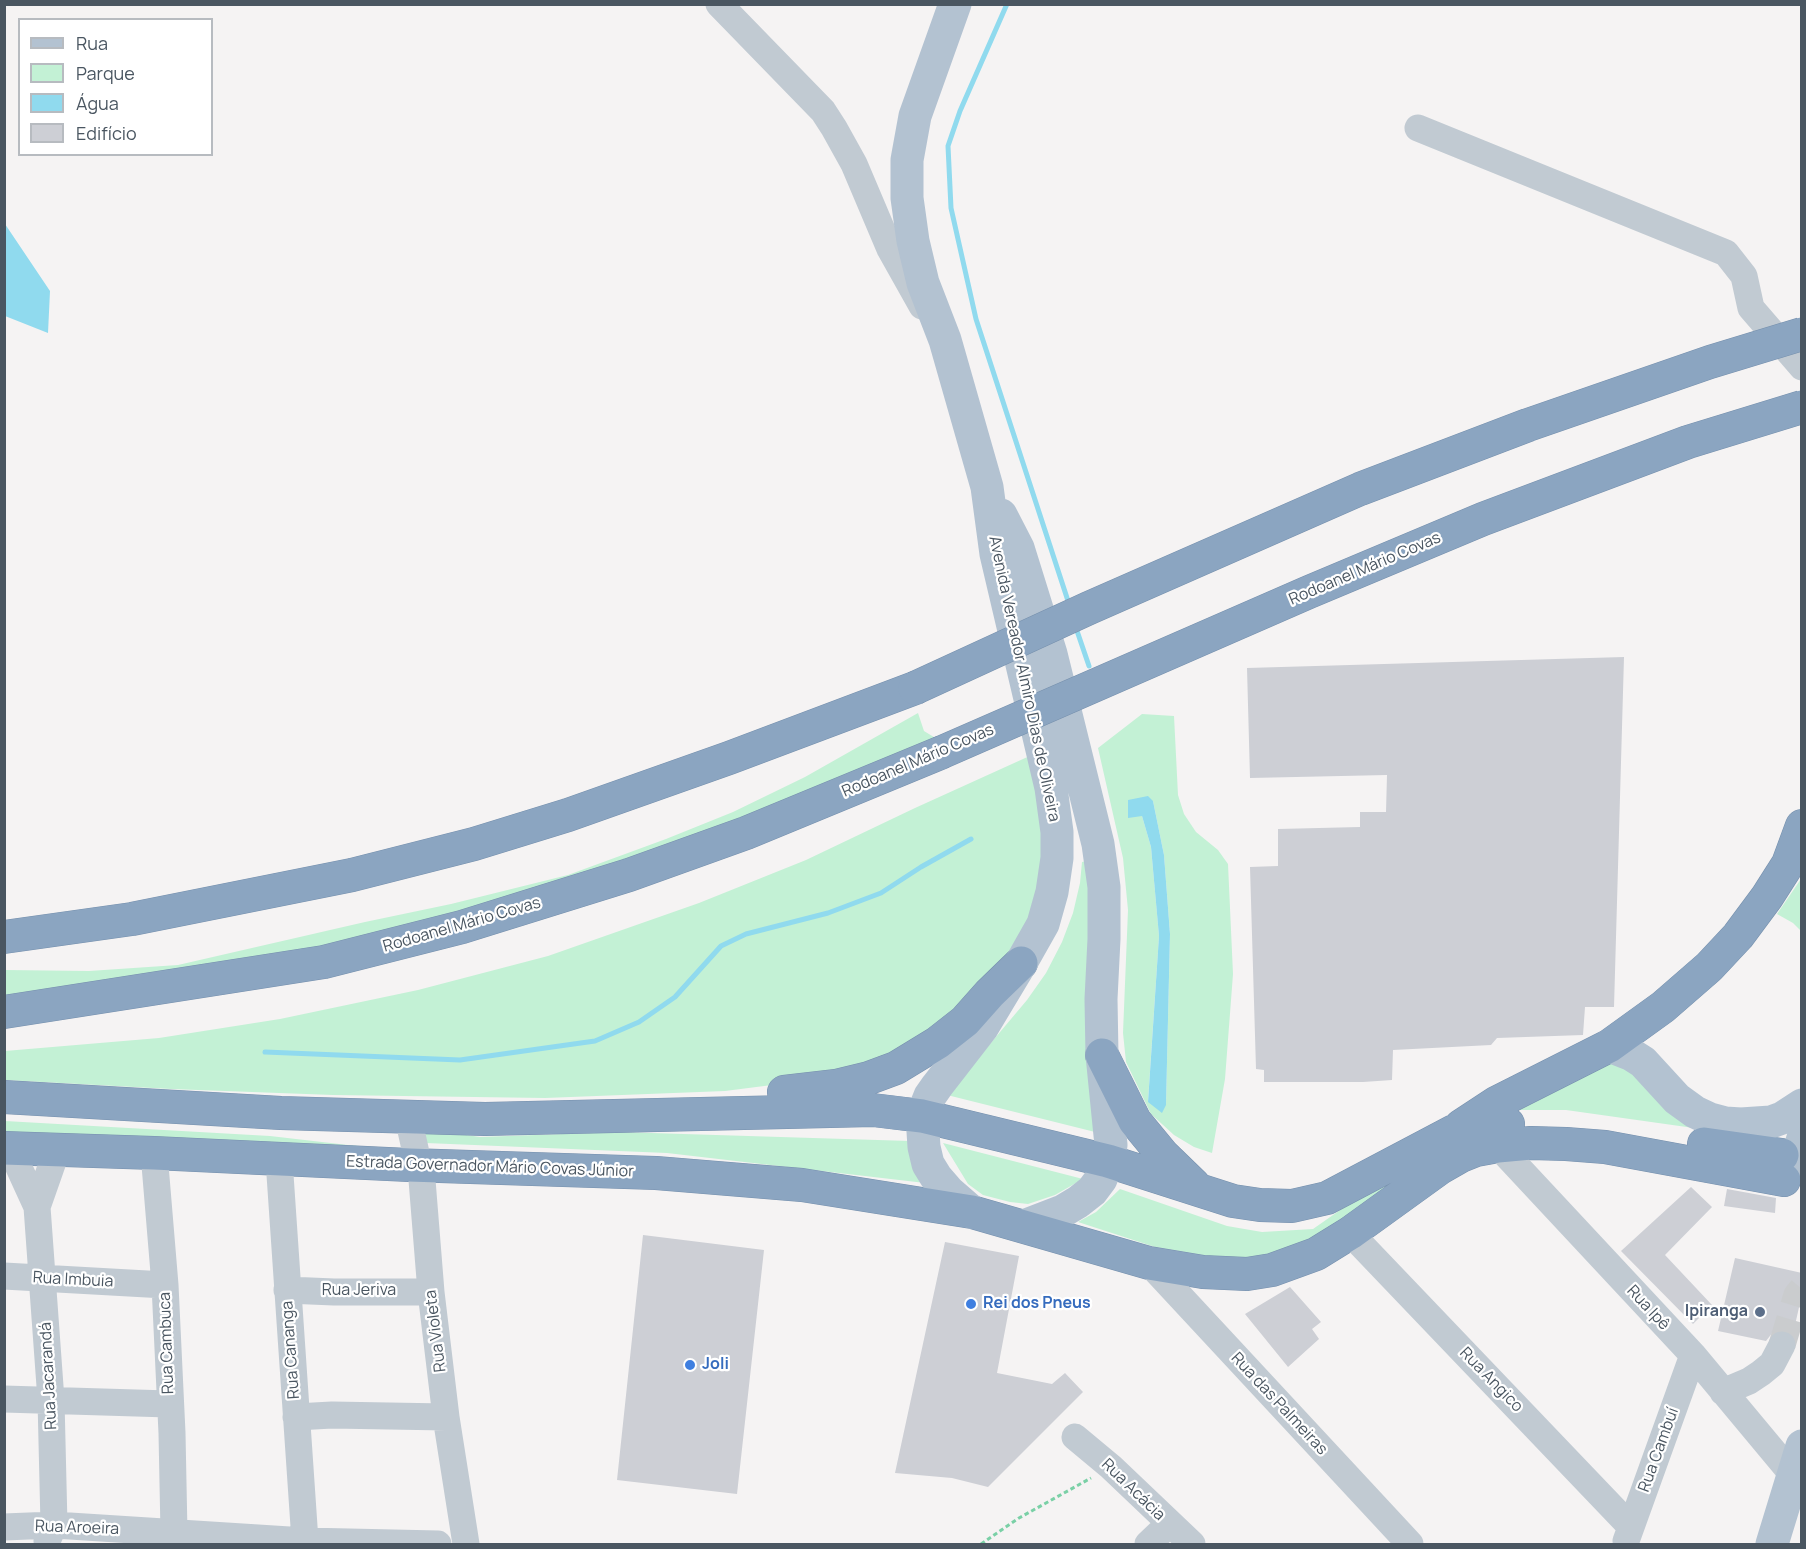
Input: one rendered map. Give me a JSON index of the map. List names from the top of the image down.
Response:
{
  "streets": {
    "highway": ["Rodoanel Mário Covas", "Estrada Governador Mário Covas Júnior"],
    "main road": ["Avenida Vereador Almiro Dias de Oliveira"],
    "street": [
      "Rua Imbuia",
      "Rua Jeriva",
      "Rua Ipê",
      "Rua Violeta",
      "Rua Cambuca",
      "Rua Cananga",
      "Rua Jacarandá",
      "Rua Angico",
      "Rua das Palmeiras",
      "Rua Cambuí",
      "Rua Acácia",
      "Rua Aroeira"
    ]
  },
  "crossings": [
    ["Avenida Vereador Almiro Dias de Oliveira", "Estrada Governador Mário Covas Júnior"],
    ["Estrada Governador Mário Covas Júnior", "Rua Ipê"],
    ["Estrada Governador Mário Covas Júnior", "Rua Violeta"],
    ["Estrada Governador Mário Covas Júnior", "Rua Cambuca"],
    ["Estrada Governador Mário Covas Júnior", "Rua Cananga"],
    ["Estrada Governador Mário Covas Júnior", "Rua Jacarandá"],
    ["Estrada Governador Mário Covas Júnior", "Rua Angico"],
    ["Estrada Governador Mário Covas Júnior", "Rua das Palmeiras"],
    ["Rua Imbuia", "Rua Cambuca"],
    ["Rua Imbuia", "Rua Jacarandá"],
    ["Rua Jeriva", "Rua Violeta"],
    ["Rua Jeriva", "Rua Cananga"],
    ["Rua Ipê", "Rua Cambuí"],
    ["Rua Cambuca", "Rua Aroeira"],
    ["Rua Cananga", "Rua Aroeira"],
    ["Rua Jacarandá", "Rua Aroeira"],
    ["Rua Angico", "Rua Cambuí"]
  ],
  "places": ["Rei dos Pneus", "Ipiranga", "Joli"],
  "legend": [
    "Rua",
    "Parque",
    "Água",
    "Edifício"
  ]
}
